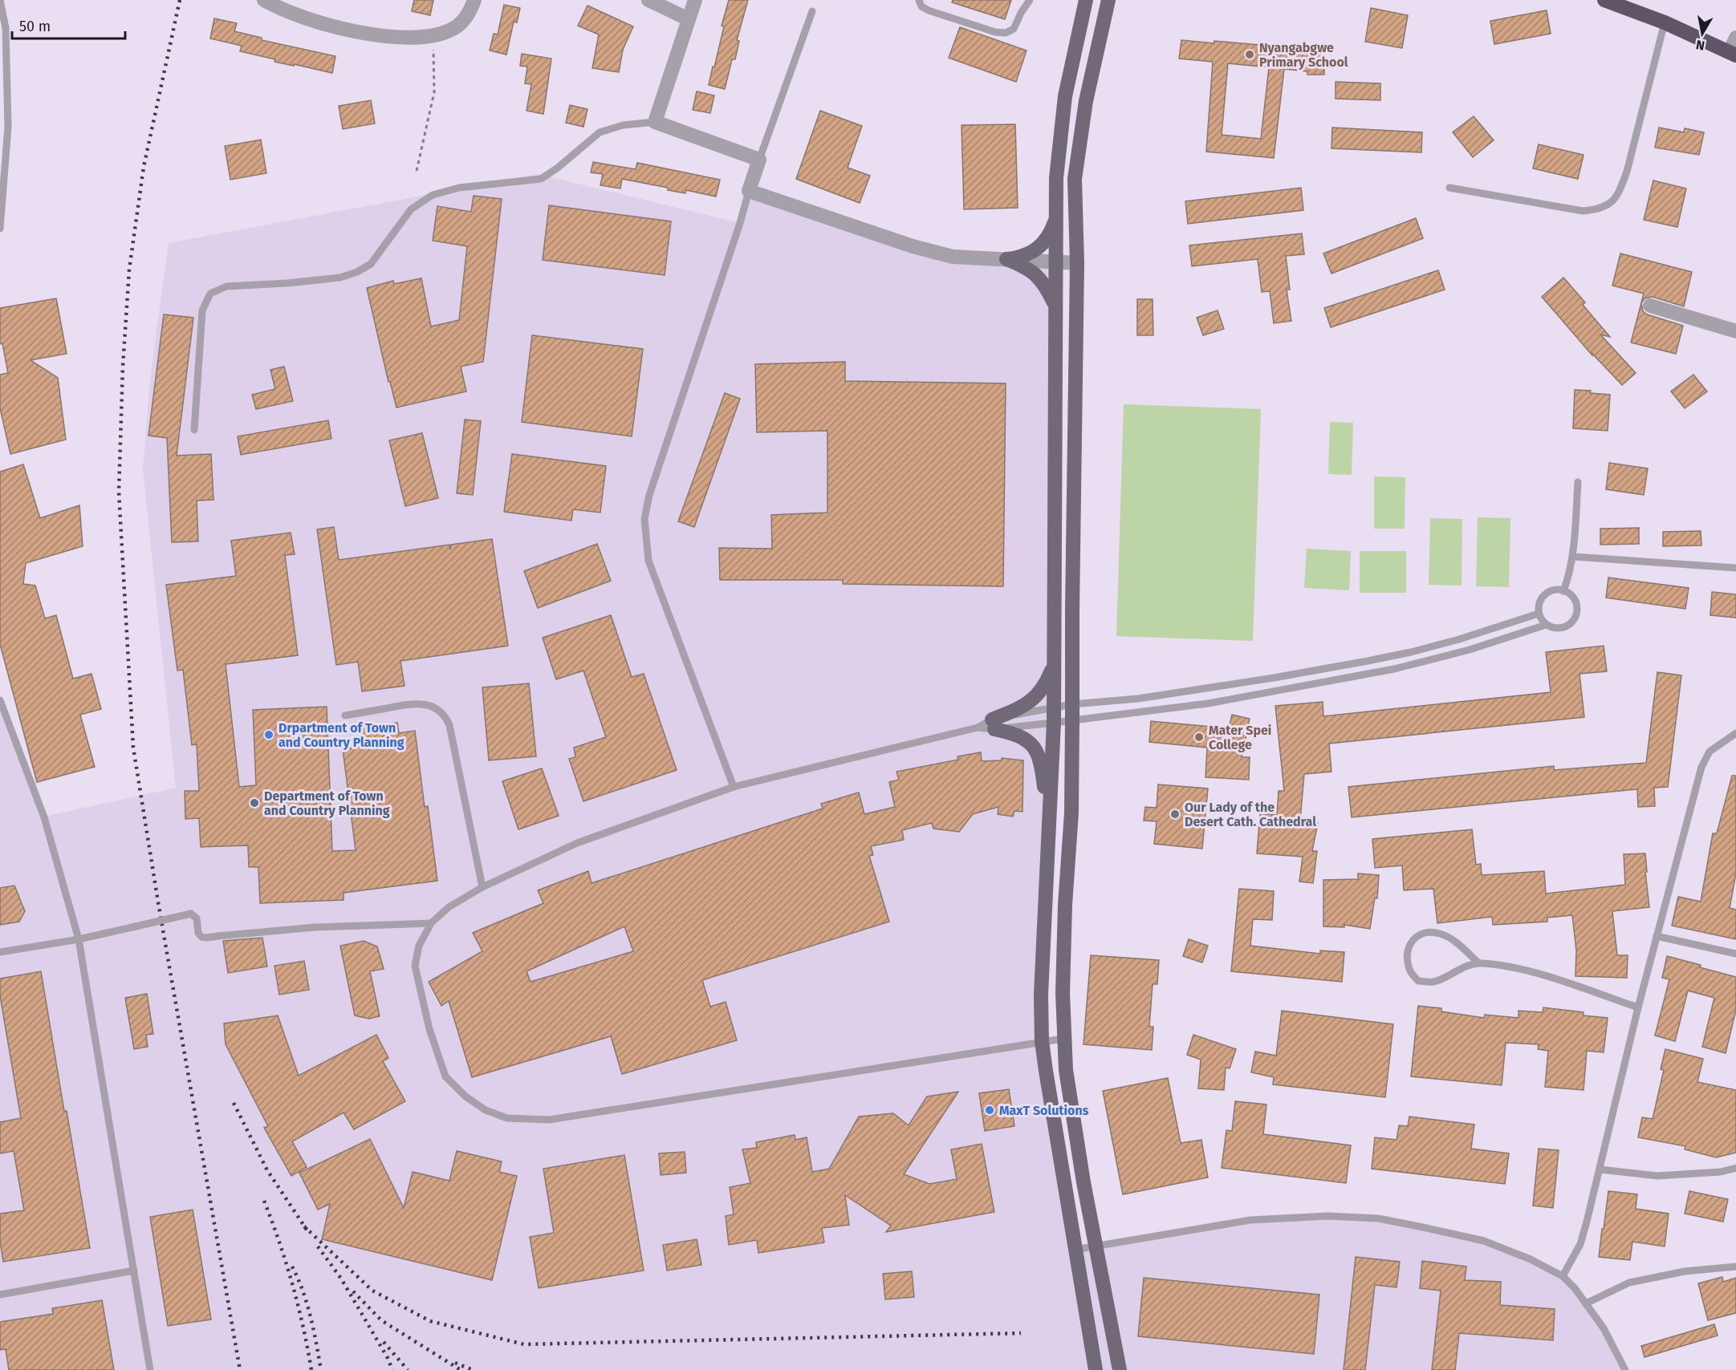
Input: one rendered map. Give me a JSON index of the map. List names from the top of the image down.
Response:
{
  "places": [
    "Nyangabgwe Primary School",
    "Drpartment of Town and Country Planning",
    "Mater Spei College",
    "Department of Town and Country Planning",
    "Our Lady of the Desert Cath. Cathedral",
    "MaxT Solutions"
  ],
  "scale_bar": "50 m",
  "north": "bottom"
}
